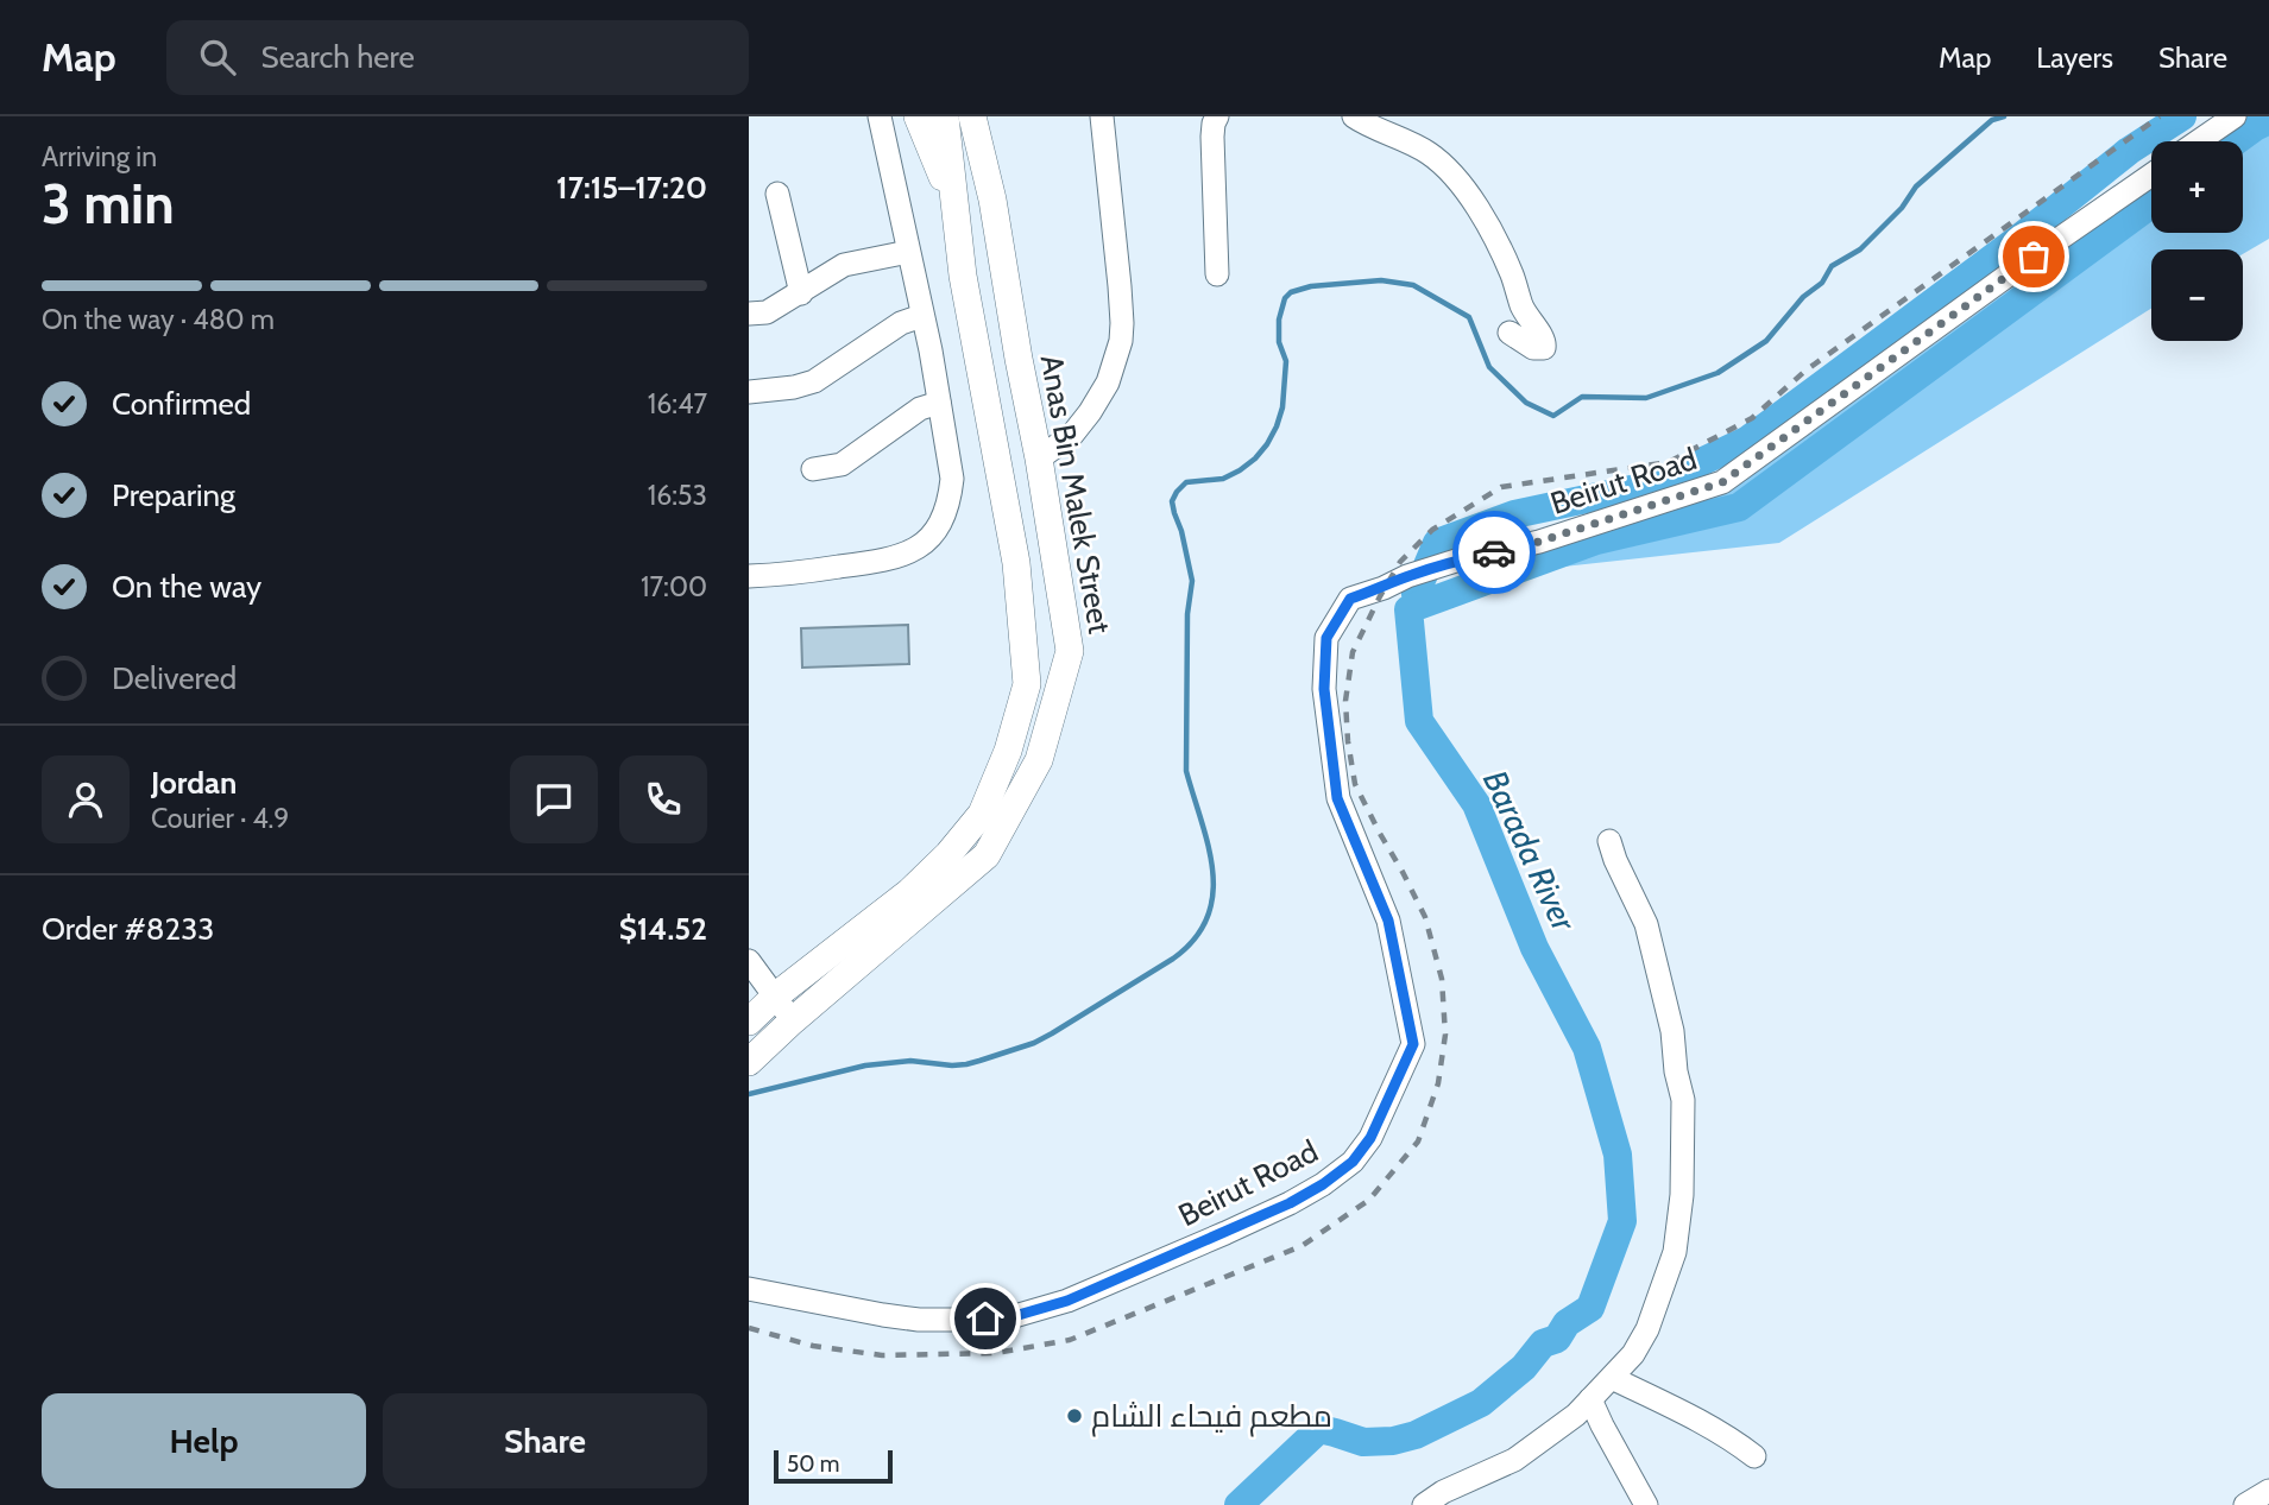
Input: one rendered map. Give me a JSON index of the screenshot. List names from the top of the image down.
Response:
{
  "streets": {
    "main road": ["Anas Bin Malek Street"],
    "street": ["Beirut Road"]
  },
  "water": ["Barada River"],
  "places": ["مطعم فيحاء الشام"],
  "scale_bar": "50 m",
  "page": {
    "header": "Map",
    "search": "Search here",
    "nav": ["Map", "Layers", "Share"],
    "heading": ["3 min", "Arriving in", "17:15–17:20"],
    "panel": [
      "Jordan",
      "Courier · 4.9",
      "Order #8233",
      "$14.52"
    ],
    "map_buttons": ["+", "−"],
    "bar": "On the way · 480 m",
    "list": [
      ["Confirmed", "16:47"],
      ["Preparing", "16:53"],
      ["On the way", "17:00"],
      "Delivered"
    ],
    "buttons": ["Help", "Share"],
    "scale": "50 m"
  }
}
